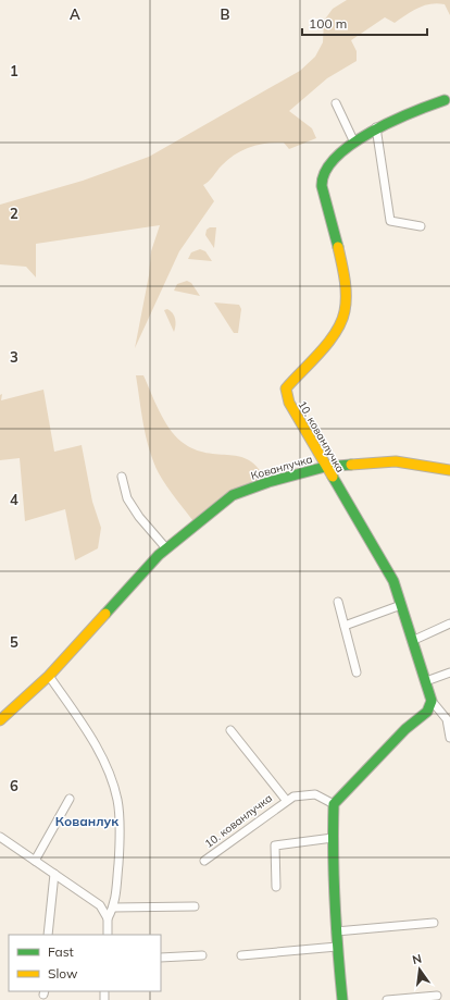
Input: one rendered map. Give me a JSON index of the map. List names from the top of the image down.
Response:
{
  "streets": {
    "street": ["10. кованлучка", "Кованлучка"]
  },
  "crossings": [
    ["10. кованлучка", "Кованлучка"]
  ],
  "districts": ["Кованлук"],
  "legend": ["Fast", "Slow"],
  "scale_bar": "100 m",
  "north": "top",
  "grid": {
    "columns": ["A", "B"],
    "rows": [
      "1",
      "2",
      "3",
      "4",
      "5",
      "6"
    ]
  }
}
